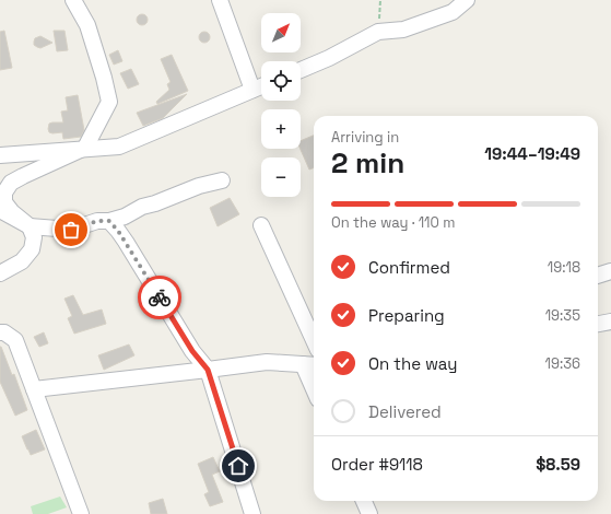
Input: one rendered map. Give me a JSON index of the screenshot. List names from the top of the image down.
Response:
{
  "north": "top right",
  "page": {
    "map_buttons": ["+", "−"],
    "heading": ["2 min", "Arriving in", "19:44–19:49"],
    "panel": ["Order #9118", "$8.59"],
    "bar": "On the way · 110 m",
    "list": [
      ["Confirmed", "19:18"],
      ["Preparing", "19:35"],
      ["On the way", "19:36"],
      "Delivered"
    ]
  }
}
